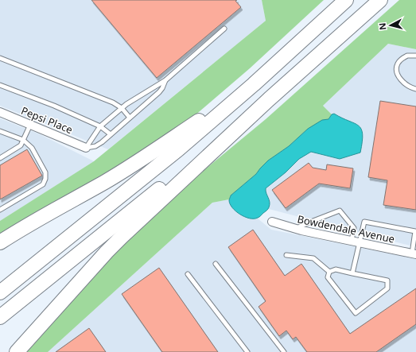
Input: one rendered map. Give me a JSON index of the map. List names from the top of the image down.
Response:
{
  "streets": {
    "street": ["Pepsi Place", "Bowdendale Avenue"]
  },
  "north": "left"
}
